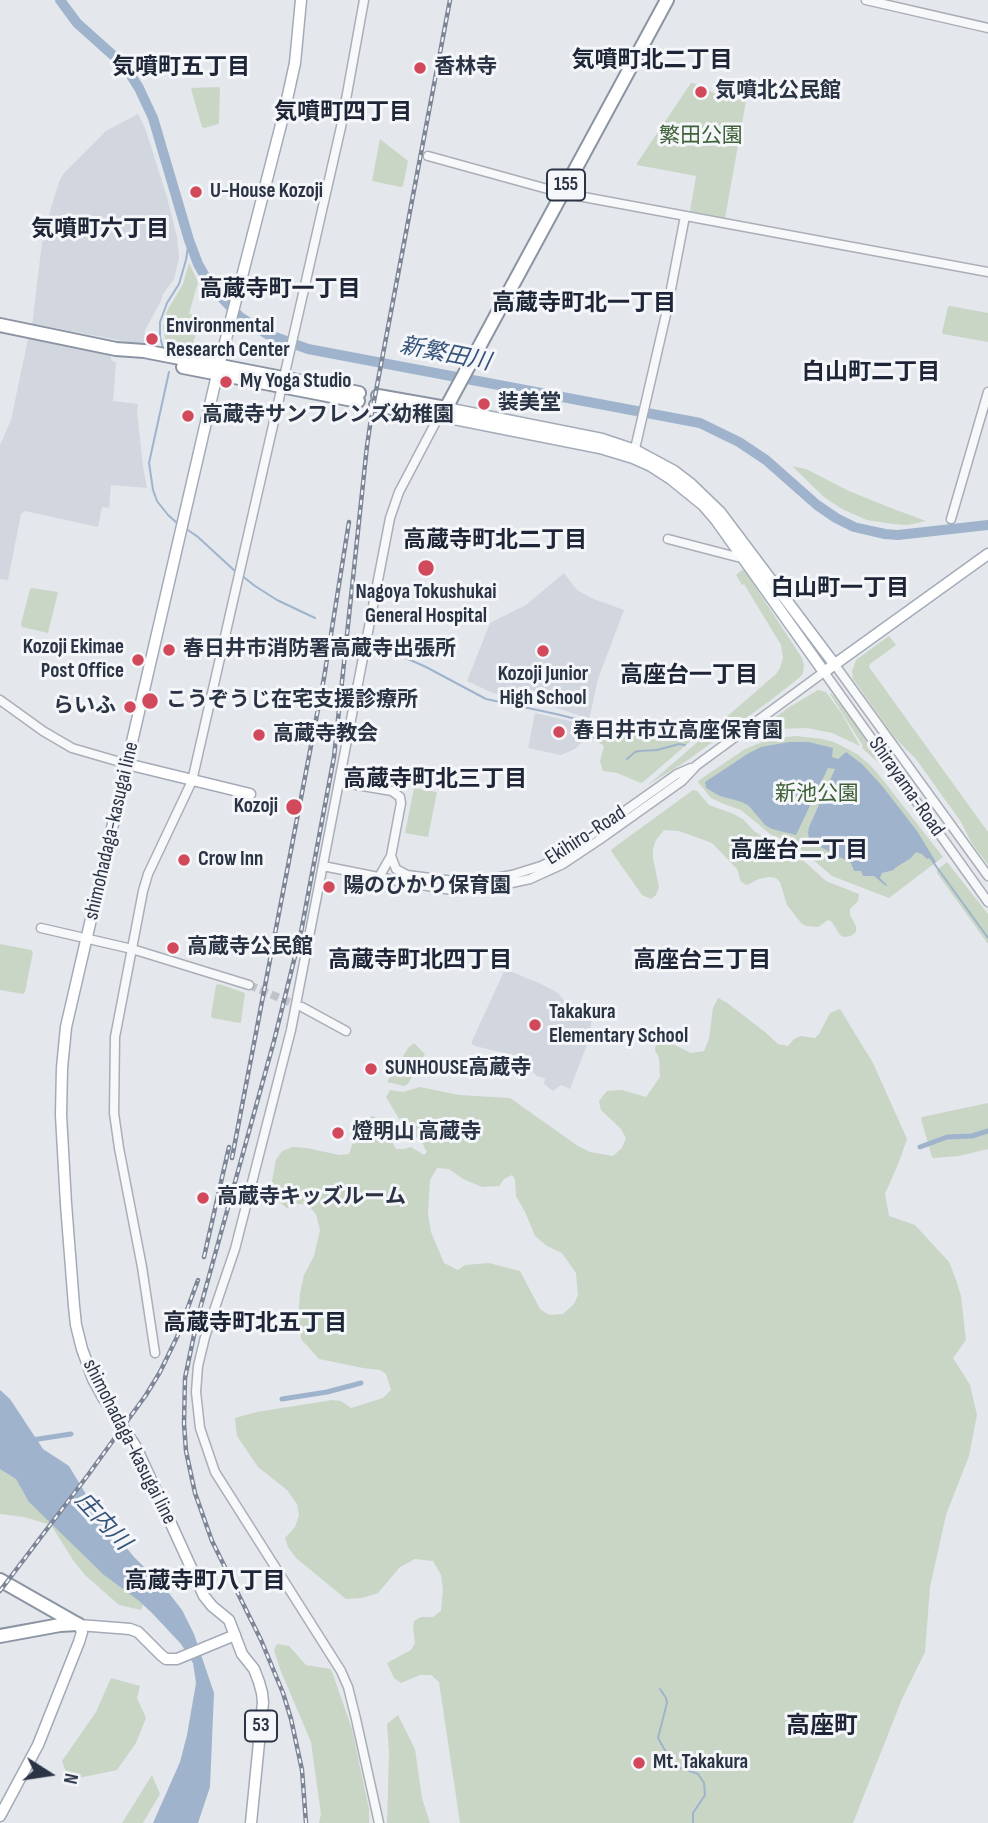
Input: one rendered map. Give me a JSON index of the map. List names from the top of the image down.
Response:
{
  "streets": {
    "highway": ["155"],
    "main road": ["shimohadaga-kasugai line", "53"],
    "street": ["Shirayama-Road", "Ekihiro-Road"]
  },
  "crossings": [
    ["Shirayama-Road", "Ekihiro-Road"],
    ["shimohadaga-kasugai line", "53"]
  ],
  "districts": [
    "気噴町北二丁目",
    "気噴町五丁目",
    "気噴町四丁目",
    "気噴町六丁目",
    "高蔵寺町一丁目",
    "高蔵寺町北一丁目",
    "白山町二丁目",
    "高蔵寺町北二丁目",
    "白山町一丁目",
    "高座台一丁目",
    "高蔵寺町北三丁目",
    "高座台二丁目",
    "高蔵寺町北四丁目",
    "高座台三丁目",
    "高蔵寺町北五丁目",
    "高蔵寺町八丁目",
    "高座町"
  ],
  "water": ["新繁田川", "庄内川"],
  "parks": ["繁田公園", "新池公園"],
  "places": [
    "香林寺",
    "気噴北公民館",
    "U-House Kozoji",
    "Environmental Research Center",
    "My Yoga Studio",
    "装美堂",
    "高蔵寺サンフレンズ幼稚園",
    "Nagoya Tokushukai General Hospital",
    "春日井市消防署高蔵寺出張所",
    "Kozoji Junior High School",
    "Kozoji Ekimae Post Office",
    "こうぞうじ在宅支援診療所",
    "らいふ",
    "春日井市立高座保育園",
    "高蔵寺教会",
    "Kozoji",
    "Crow Inn",
    "陽のひかり保育園",
    "高蔵寺公民館",
    "Takakura Elementary School",
    "SUNHOUSE高蔵寺",
    "燈明山 高蔵寺",
    "高蔵寺キッズルーム",
    "Mt. Takakura"
  ],
  "north": "right"
}
